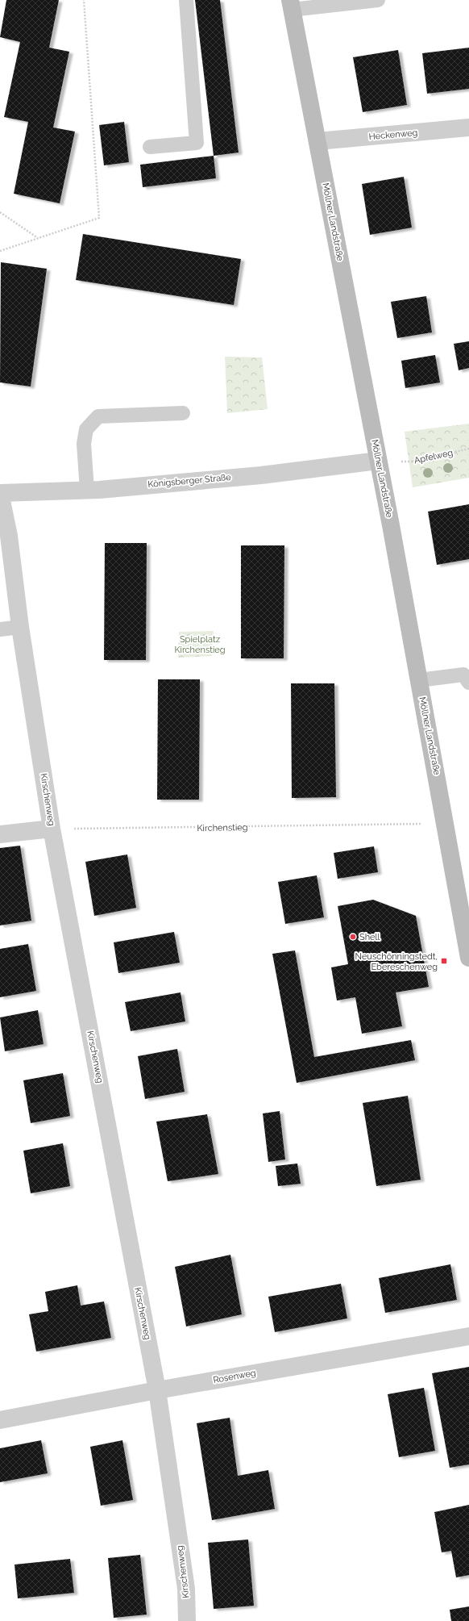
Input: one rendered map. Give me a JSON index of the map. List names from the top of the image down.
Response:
{
  "streets": {
    "main road": ["Möllner Landstraße"],
    "street": [
      "Heckenweg",
      "Königsberger Straße",
      "Kirschenweg",
      "Rosenweg"
    ],
    "path": ["Apfelweg", "Kirchenstieg"]
  },
  "crossings": [
    ["Heckenweg", "Möllner Landstraße"],
    ["Möllner Landstraße", "Apfelweg"],
    ["Möllner Landstraße", "Königsberger Straße"],
    ["Möllner Landstraße", "Kirchenstieg"],
    ["Apfelweg", "Königsberger Straße"],
    ["Königsberger Straße", "Kirschenweg"],
    ["Kirschenweg", "Kirchenstieg"],
    ["Kirschenweg", "Rosenweg"]
  ],
  "parks": ["Spielplatz Kirchenstieg"],
  "places": {
    "other": ["Shell"],
    "transit": ["Neuschönningstedt, Ebereschenweg"]
  }
}
